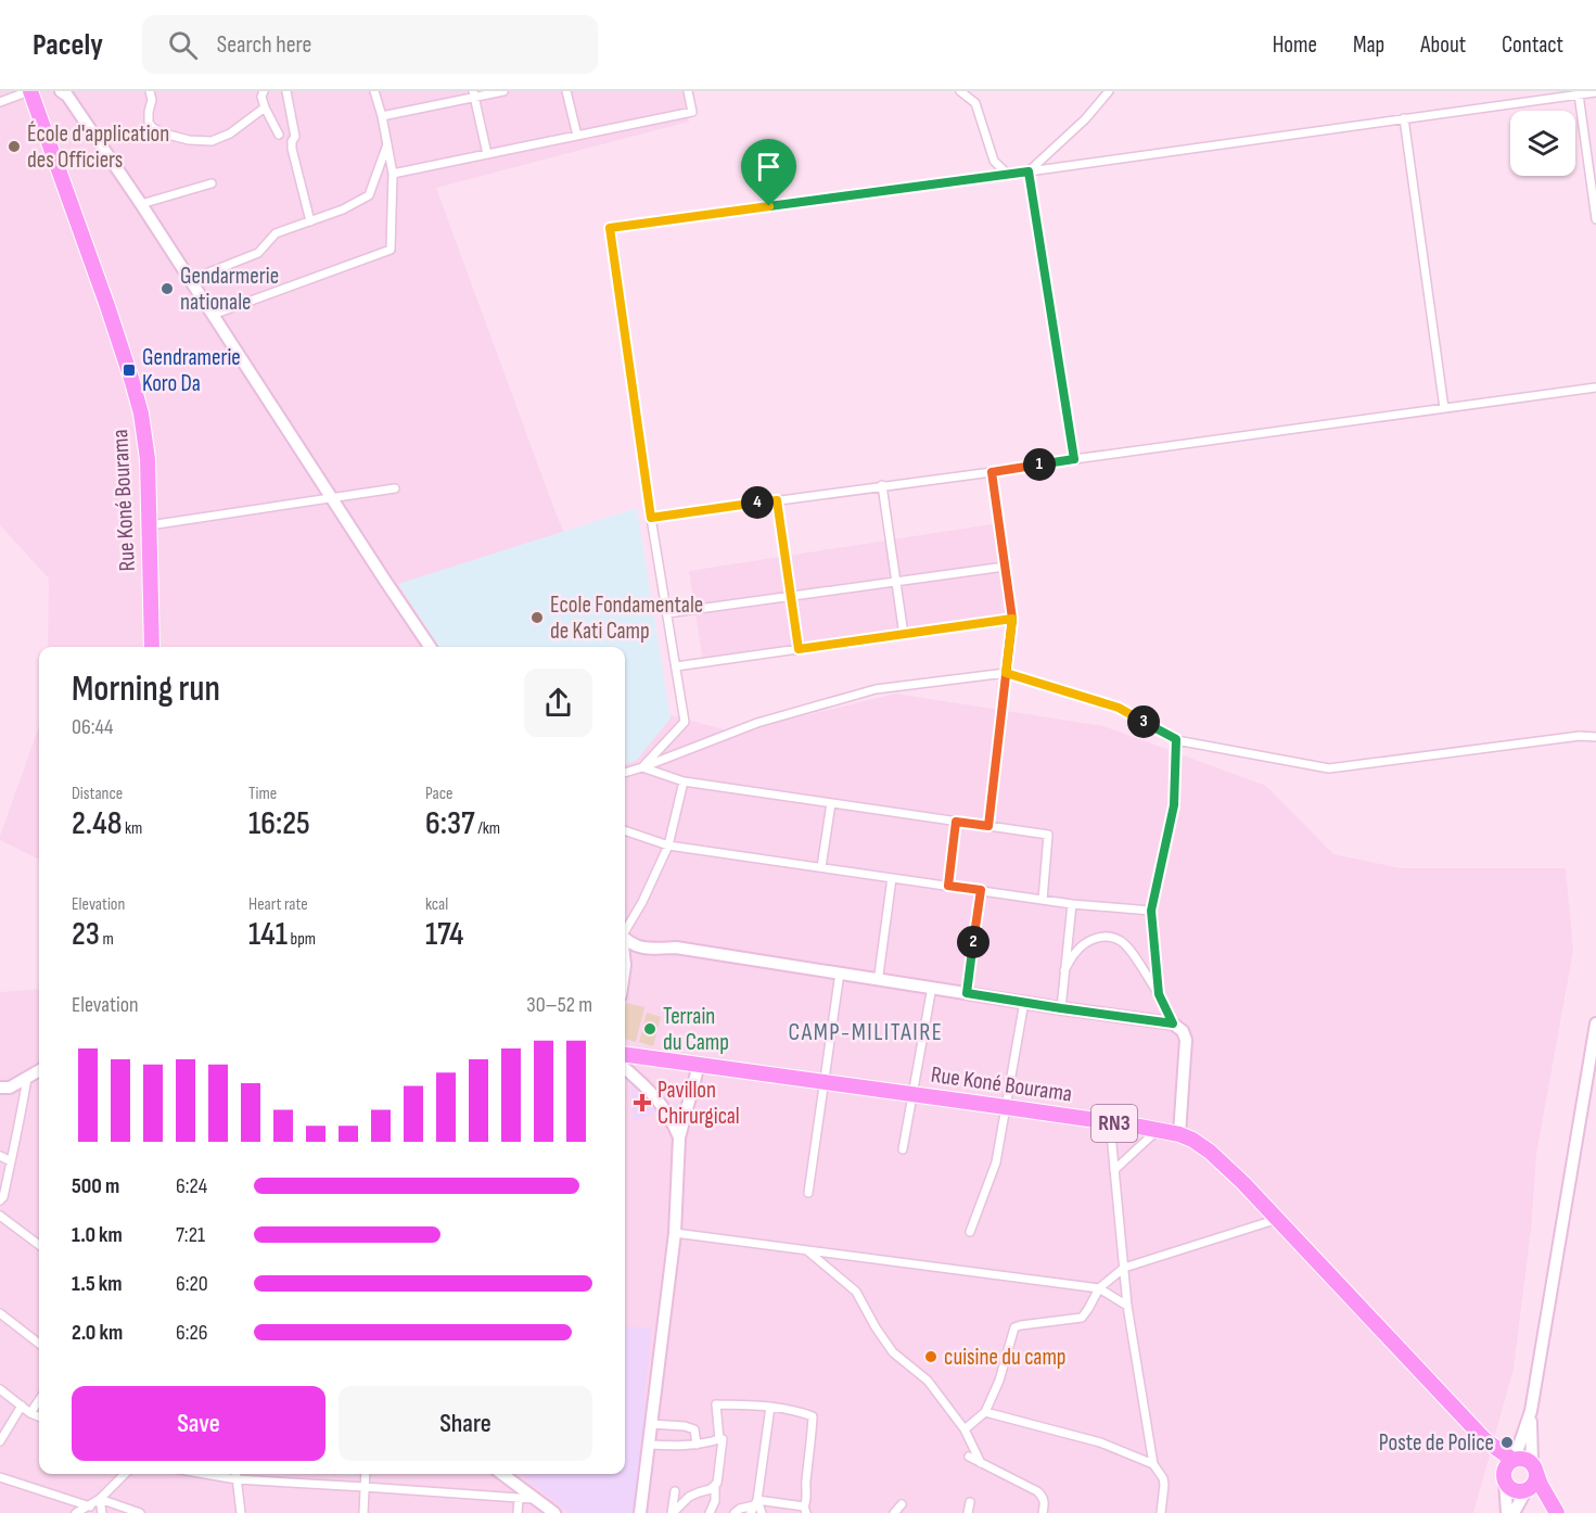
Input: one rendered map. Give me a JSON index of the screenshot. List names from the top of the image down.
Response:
{
  "streets": {
    "highway": ["Rue Koné Bourama", "RN3"]
  },
  "districts": ["CAMP-MILITAIRE"],
  "places": {
    "other": [
      "École d'application des Officiers",
      "Gendarmerie nationale",
      "Ecole Fondamentale de Kati Camp",
      "Terrain du Camp",
      "cuisine du camp",
      "Poste de Police"
    ],
    "transit": ["Gendramerie Koro Da"],
    "health": ["Pavillon Chirurgical"]
  },
  "page": {
    "header": "Pacely",
    "search": "Search here",
    "nav": [
      "Home",
      "Map",
      "About",
      "Contact"
    ],
    "pins": [
      "1",
      "4",
      "3",
      "2"
    ],
    "heading": ["Morning run", "06:44"],
    "stats": [
      ["Distance", "2.48 km"],
      ["Time", "16:25"],
      ["Pace", "6:37 /km"],
      ["Elevation", "23 m"],
      ["Heart rate", "141 bpm"],
      ["kcal", "174"]
    ],
    "chart": ["Elevation", "30–52 m"],
    "list": [
      {
        "name": "500 m",
        "note": "6:24"
      },
      {
        "name": "1.0 km",
        "note": "7:21"
      },
      {
        "name": "1.5 km",
        "note": "6:20"
      },
      {
        "name": "2.0 km",
        "note": "6:26"
      }
    ],
    "buttons": ["Save", "Share"]
  }
}
